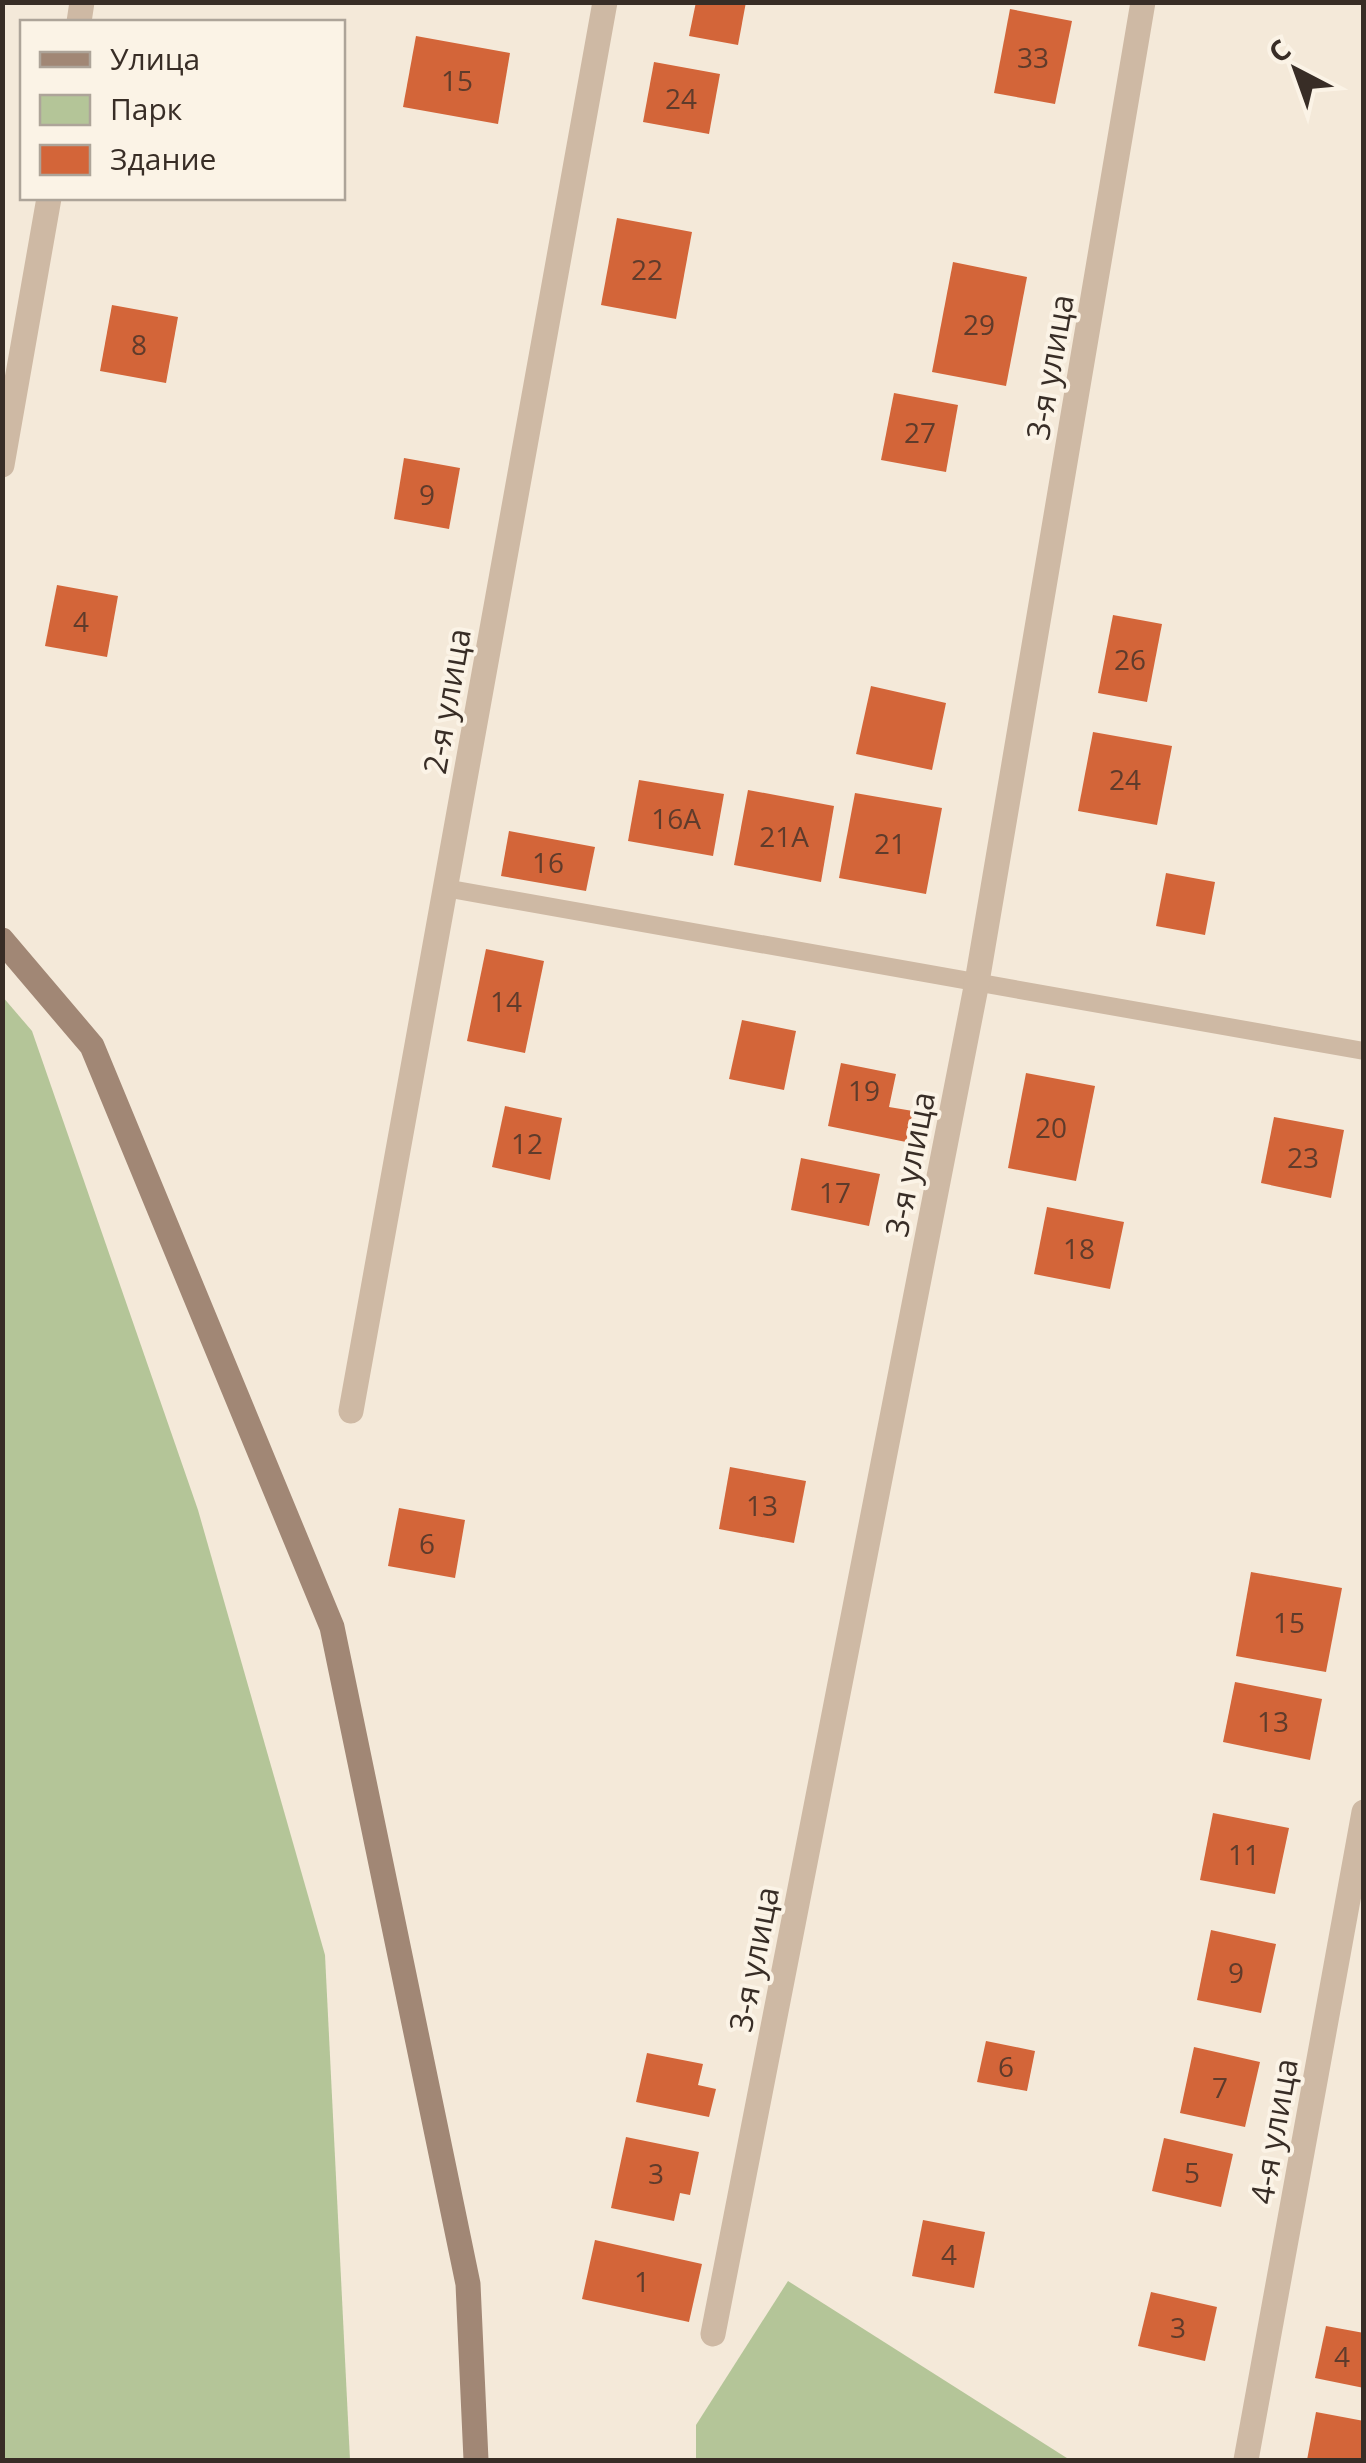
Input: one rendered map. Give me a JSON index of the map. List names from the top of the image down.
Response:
{
  "streets": {
    "street": ["3-я улица", "2-я улица", "4-я улица"]
  },
  "house_numbers": [
    "33",
    "15",
    "24",
    "22",
    "29",
    "8",
    "27",
    "9",
    "4",
    "26",
    "24",
    "16А",
    "21А",
    "21",
    "16",
    "14",
    "19",
    "20",
    "12",
    "23",
    "17",
    "18",
    "13",
    "6",
    "15",
    "13",
    "11",
    "9",
    "6",
    "7",
    "5",
    "3",
    "4",
    "1",
    "3",
    "4"
  ],
  "legend": ["Улица", "Парк", "Здание"],
  "north": "top left"
}
